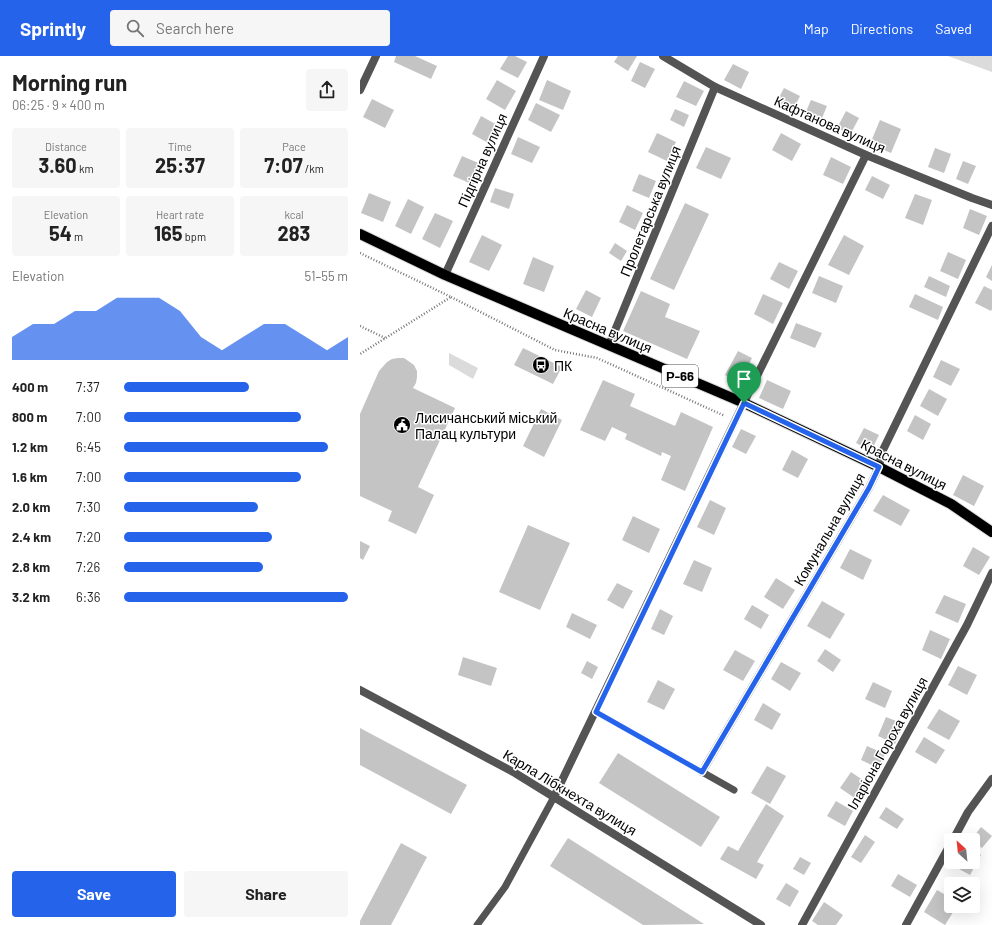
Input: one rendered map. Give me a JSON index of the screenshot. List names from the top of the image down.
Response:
{
  "streets": {
    "main road": ["Красна вулиця", "Р-66"],
    "street": [
      "Кафтанова вулиця",
      "Підгірна вулиця",
      "Пролетарська вулиця",
      "Комунальна вулиця",
      "Іларіона Гороха вулиця",
      "Карла Лібкнехта вулиця"
    ]
  },
  "crossings": [
    ["Кафтанова вулиця", "Пролетарська вулиця"],
    ["Підгірна вулиця", "Красна вулиця"],
    ["Пролетарська вулиця", "Красна вулиця"],
    ["Красна вулиця", "Комунальна вулиця"]
  ],
  "places": {
    "bus stop": ["ПК"],
    "public building": ["Лисичанський міський Палац культури"]
  },
  "north": "top left",
  "page": {
    "header": "Sprintly",
    "search": "Search here",
    "nav": ["Map", "Directions", "Saved"],
    "heading": ["Morning run", "06:25 · 9 × 400 m"],
    "stats": [
      ["Distance", "3.60 km"],
      ["Time", "25:37"],
      ["Pace", "7:07 /km"],
      ["Elevation", "54 m"],
      ["Heart rate", "165 bpm"],
      ["kcal", "283"]
    ],
    "chart": ["Elevation", "51–55 m"],
    "list": [
      {
        "name": "400 m",
        "note": "7:37"
      },
      {
        "name": "800 m",
        "note": "7:00"
      },
      {
        "name": "1.2 km",
        "note": "6:45"
      },
      {
        "name": "1.6 km",
        "note": "7:00"
      },
      {
        "name": "2.0 km",
        "note": "7:30"
      },
      {
        "name": "2.4 km",
        "note": "7:20"
      },
      {
        "name": "2.8 km",
        "note": "7:26"
      },
      {
        "name": "3.2 km",
        "note": "6:36"
      }
    ],
    "buttons": ["Save", "Share"]
  }
}
